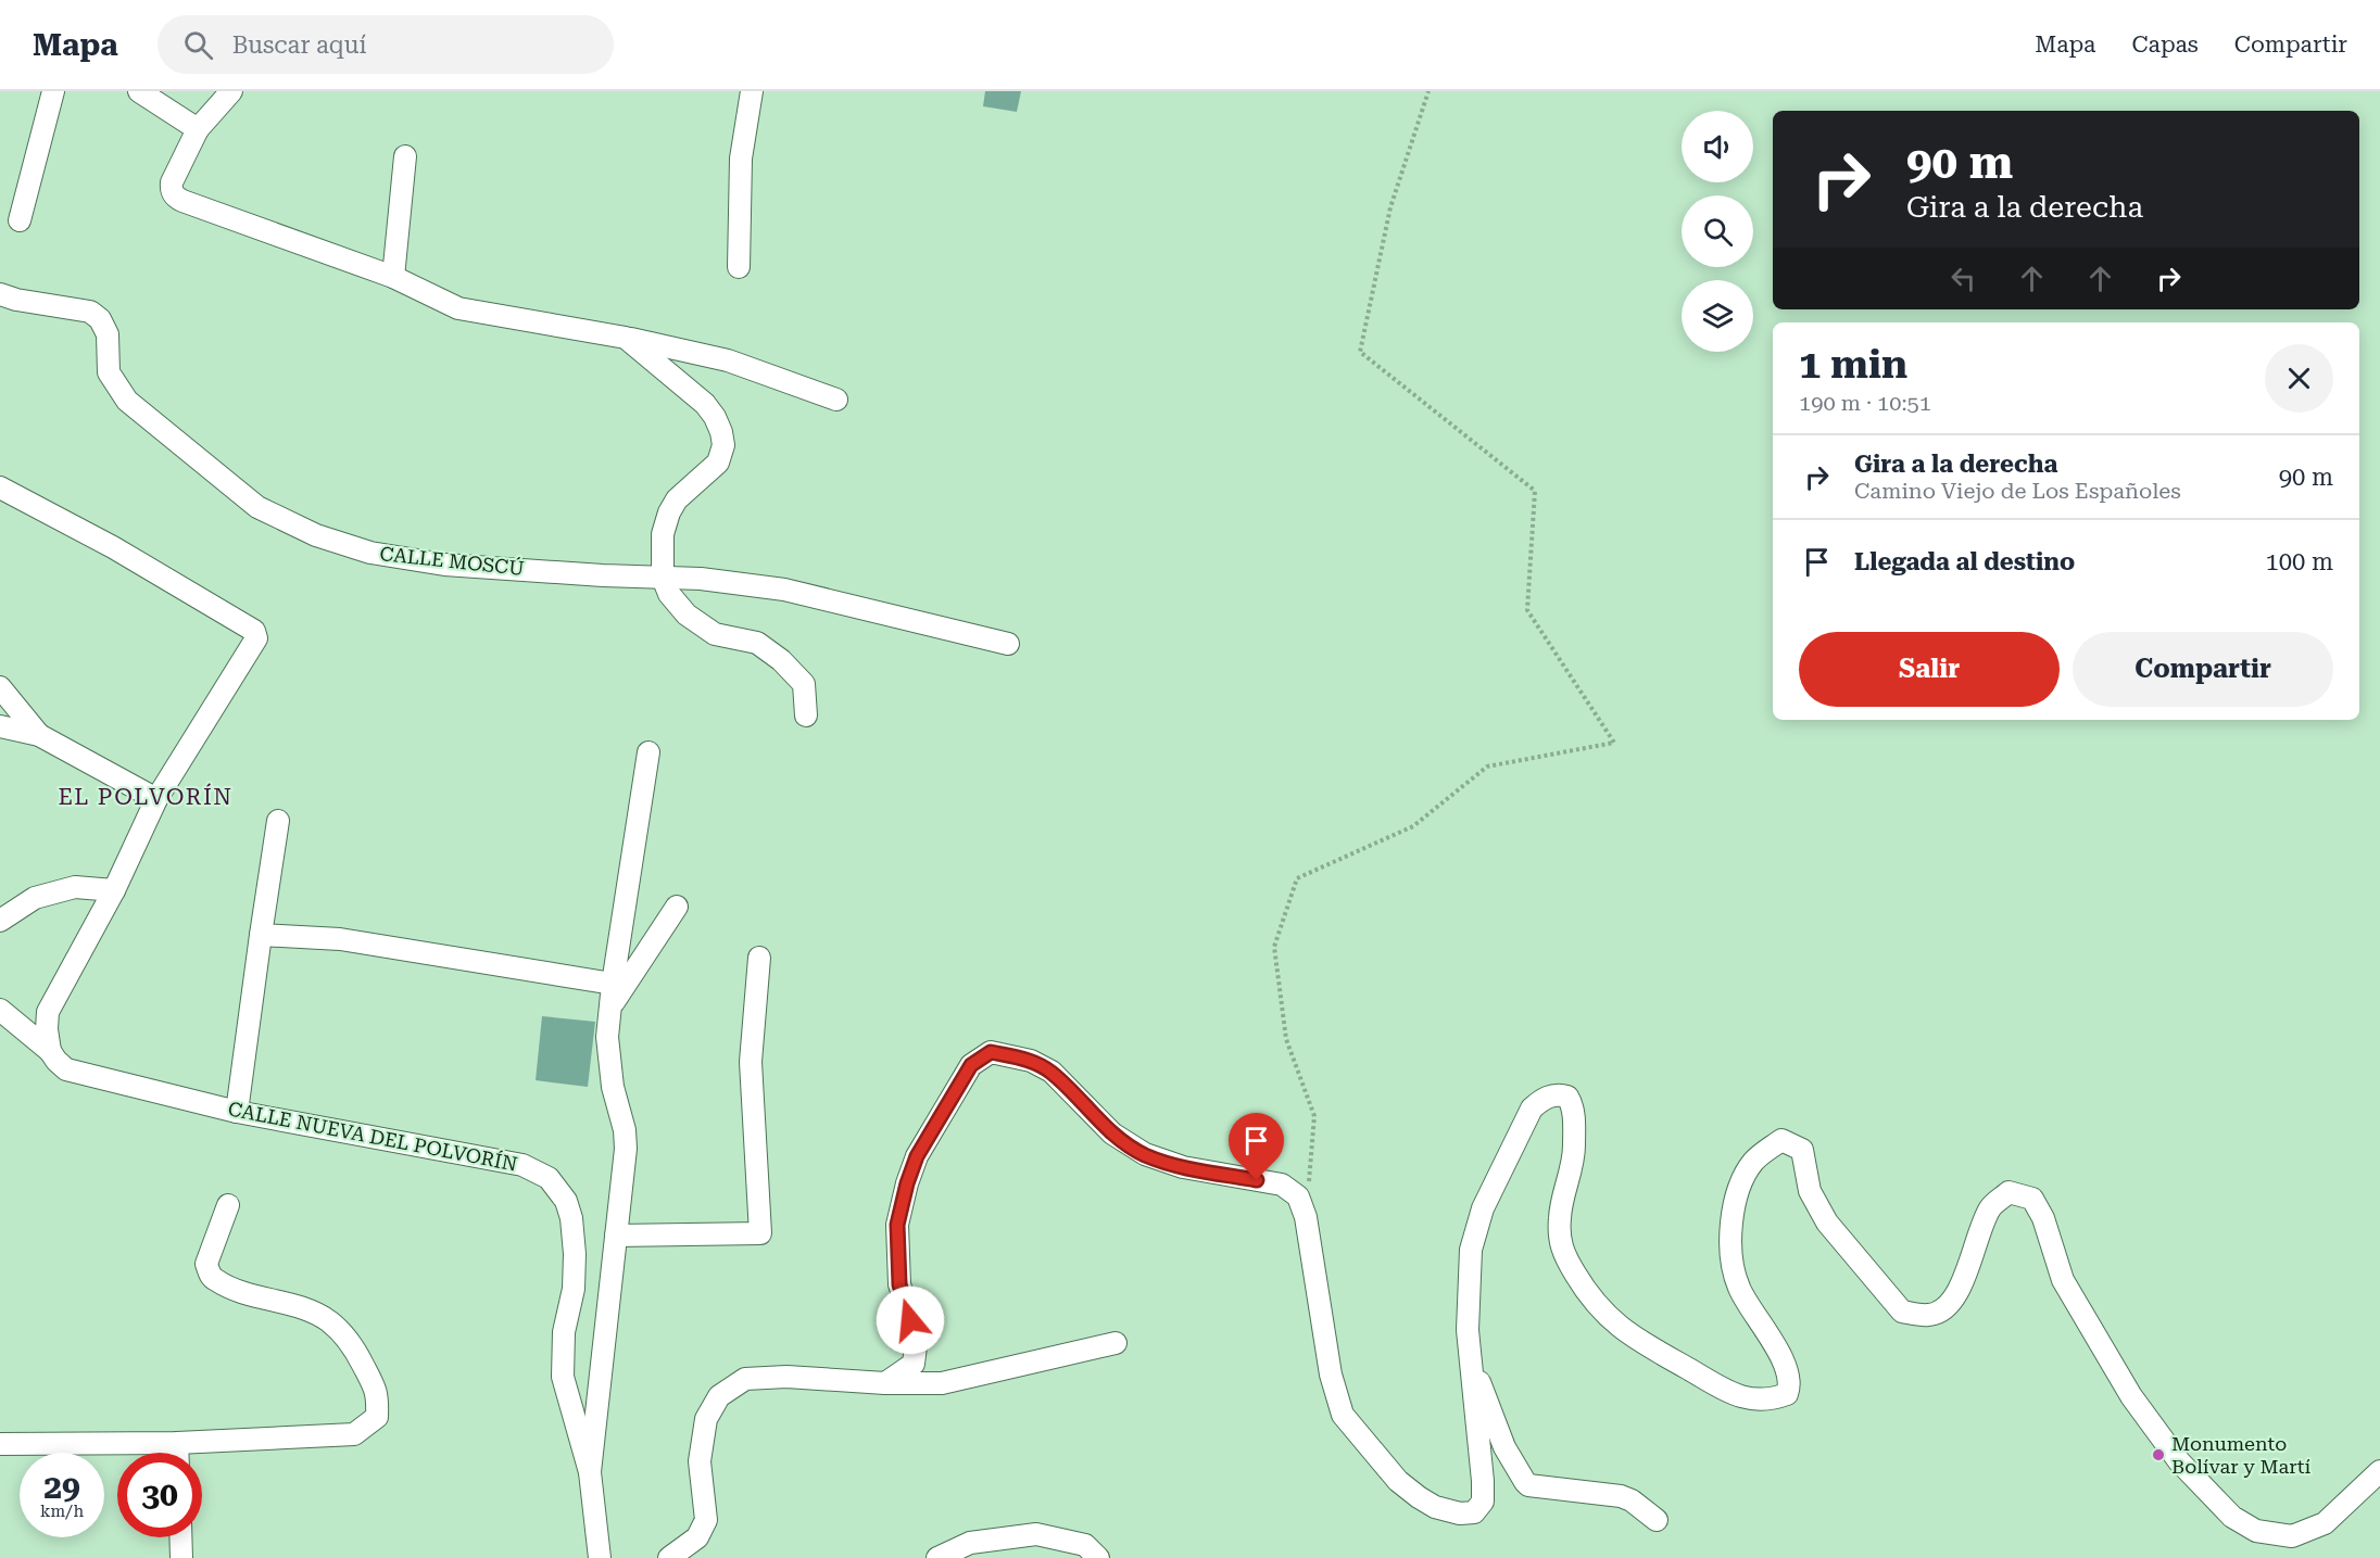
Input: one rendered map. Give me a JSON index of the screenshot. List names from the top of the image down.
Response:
{
  "streets": {
    "street": ["CALLE MOSCÚ", "CALLE NUEVA DEL POLVORÍN"]
  },
  "districts": ["EL POLVORÍN"],
  "places": ["Monumento Bolívar y Martí"],
  "page": {
    "header": "Mapa",
    "search": "Buscar aquí",
    "nav": ["Mapa", "Capas", "Compartir"],
    "turn": ["90 m", "Gira a la derecha"],
    "heading": ["1 min", "190 m · 10:51"],
    "list": [
      {
        "name": "Gira a la derecha",
        "note": "Camino Viejo de Los Españoles",
        "value": "90 m"
      },
      {
        "name": "Llegada al destino",
        "value": "100 m"
      }
    ],
    "buttons": ["Salir", "Compartir"],
    "speed": "29 km/h",
    "limit": "30"
  }
}
